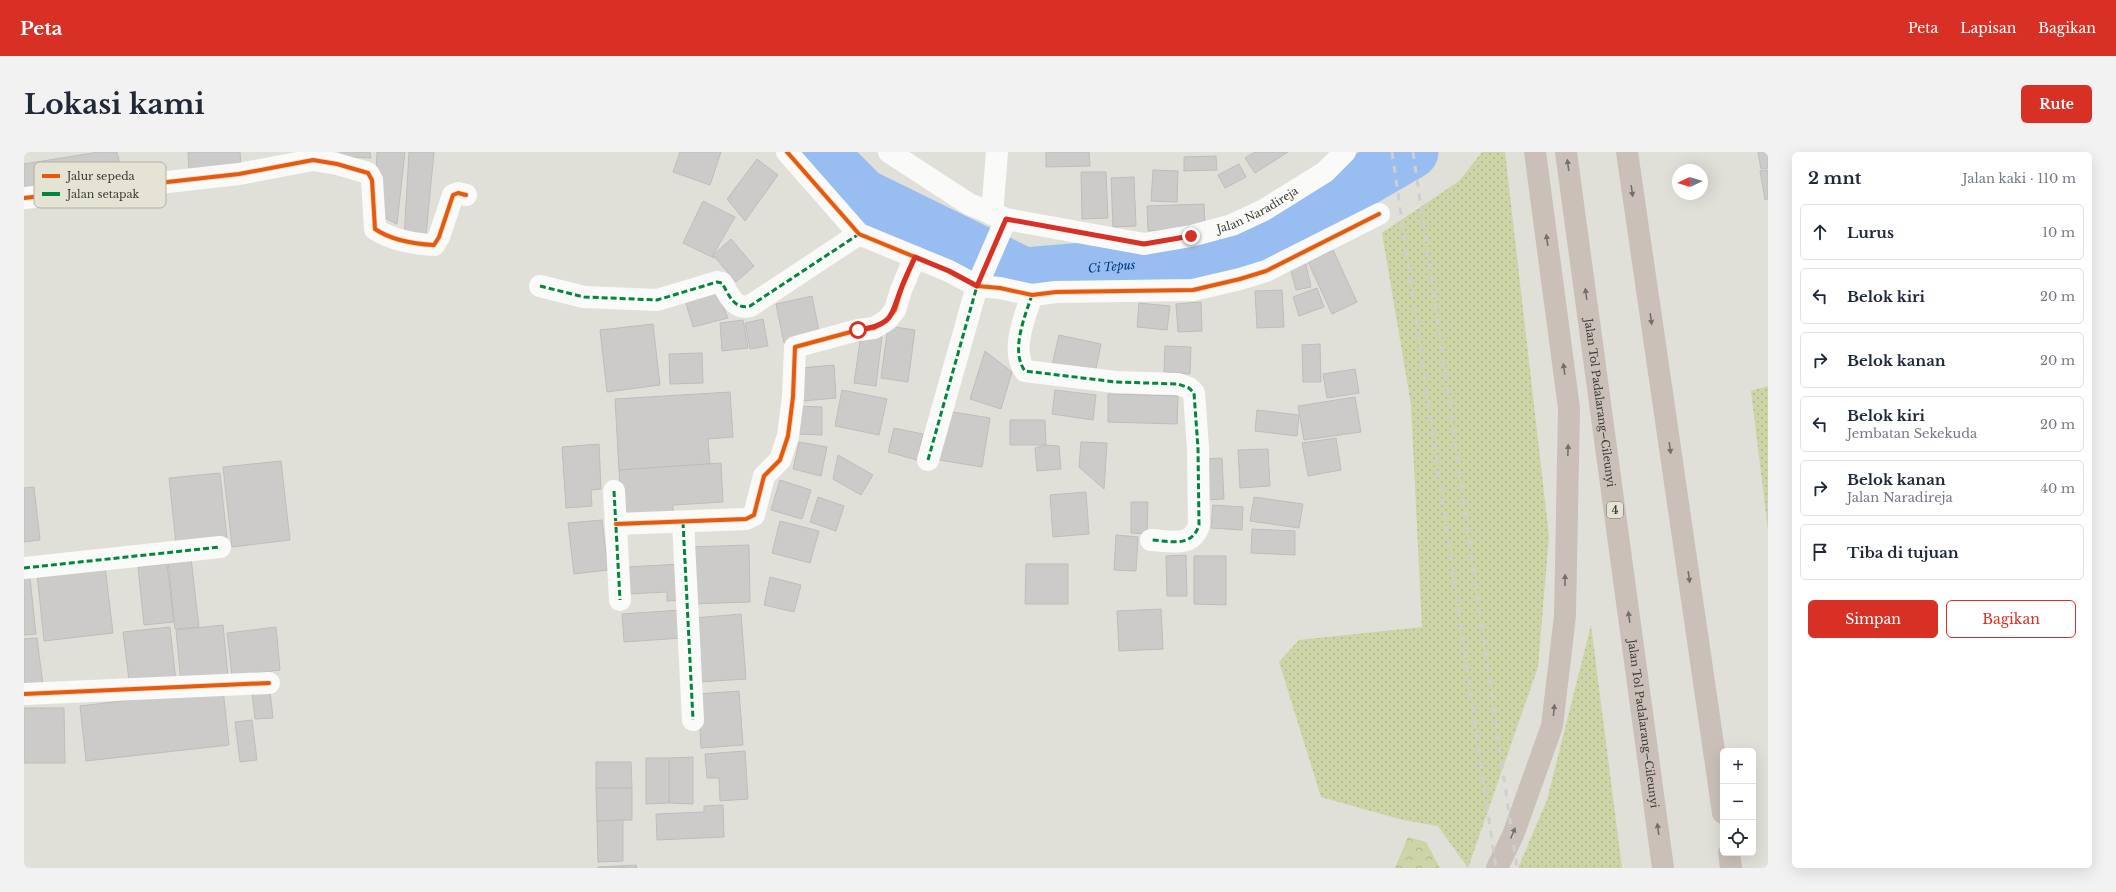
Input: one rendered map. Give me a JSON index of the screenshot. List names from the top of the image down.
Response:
{
  "streets": {
    "highway": ["Jalan Tol Padalarang–Cileunyi", "4"],
    "street": ["Jalan Naradireja"]
  },
  "water": ["Ci Tepus"],
  "legend": ["Jalur sepeda", "Jalan setapak"],
  "north": "left",
  "page": {
    "header": "Peta",
    "nav": ["Peta", "Lapisan", "Bagikan"],
    "buttons": [
      "Rute",
      ["Simpan", "Bagikan"]
    ],
    "title": "Lokasi kami",
    "heading": ["2 mnt", "Jalan kaki · 110 m"],
    "list": [
      ["Lurus", "10 m"],
      ["Belok kiri", "20 m"],
      ["Belok kanan", "20 m"],
      ["Belok kiri", "Jembatan Sekekuda", "20 m"],
      ["Belok kanan", "Jalan Naradireja", "40 m"],
      "Tiba di tujuan"
    ],
    "map_buttons": ["+", "−"]
  }
}
